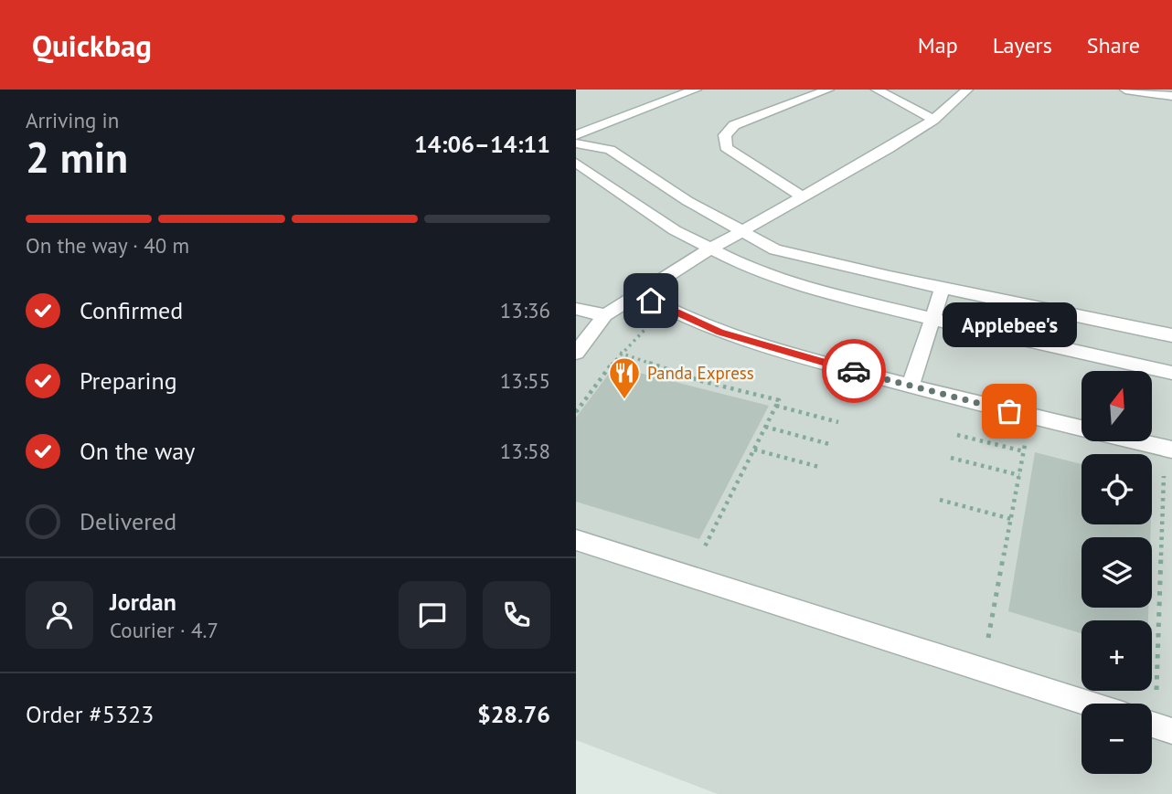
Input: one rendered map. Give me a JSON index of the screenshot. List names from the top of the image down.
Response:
{
  "places": {
    "restaurant": ["Panda Express"],
    "other": ["Applebee's"]
  },
  "north": "top",
  "page": {
    "header": "Quickbag",
    "nav": ["Map", "Layers", "Share"],
    "heading": ["2 min", "Arriving in", "14:06–14:11"],
    "panel": [
      "Jordan",
      "Courier · 4.7",
      "Order #5323",
      "$28.76"
    ],
    "bar": "On the way · 40 m",
    "list": [
      ["Confirmed", "13:36"],
      ["Preparing", "13:55"],
      ["On the way", "13:58"],
      "Delivered"
    ],
    "bubble": "Applebee's",
    "map_buttons": ["+", "−"]
  }
}
